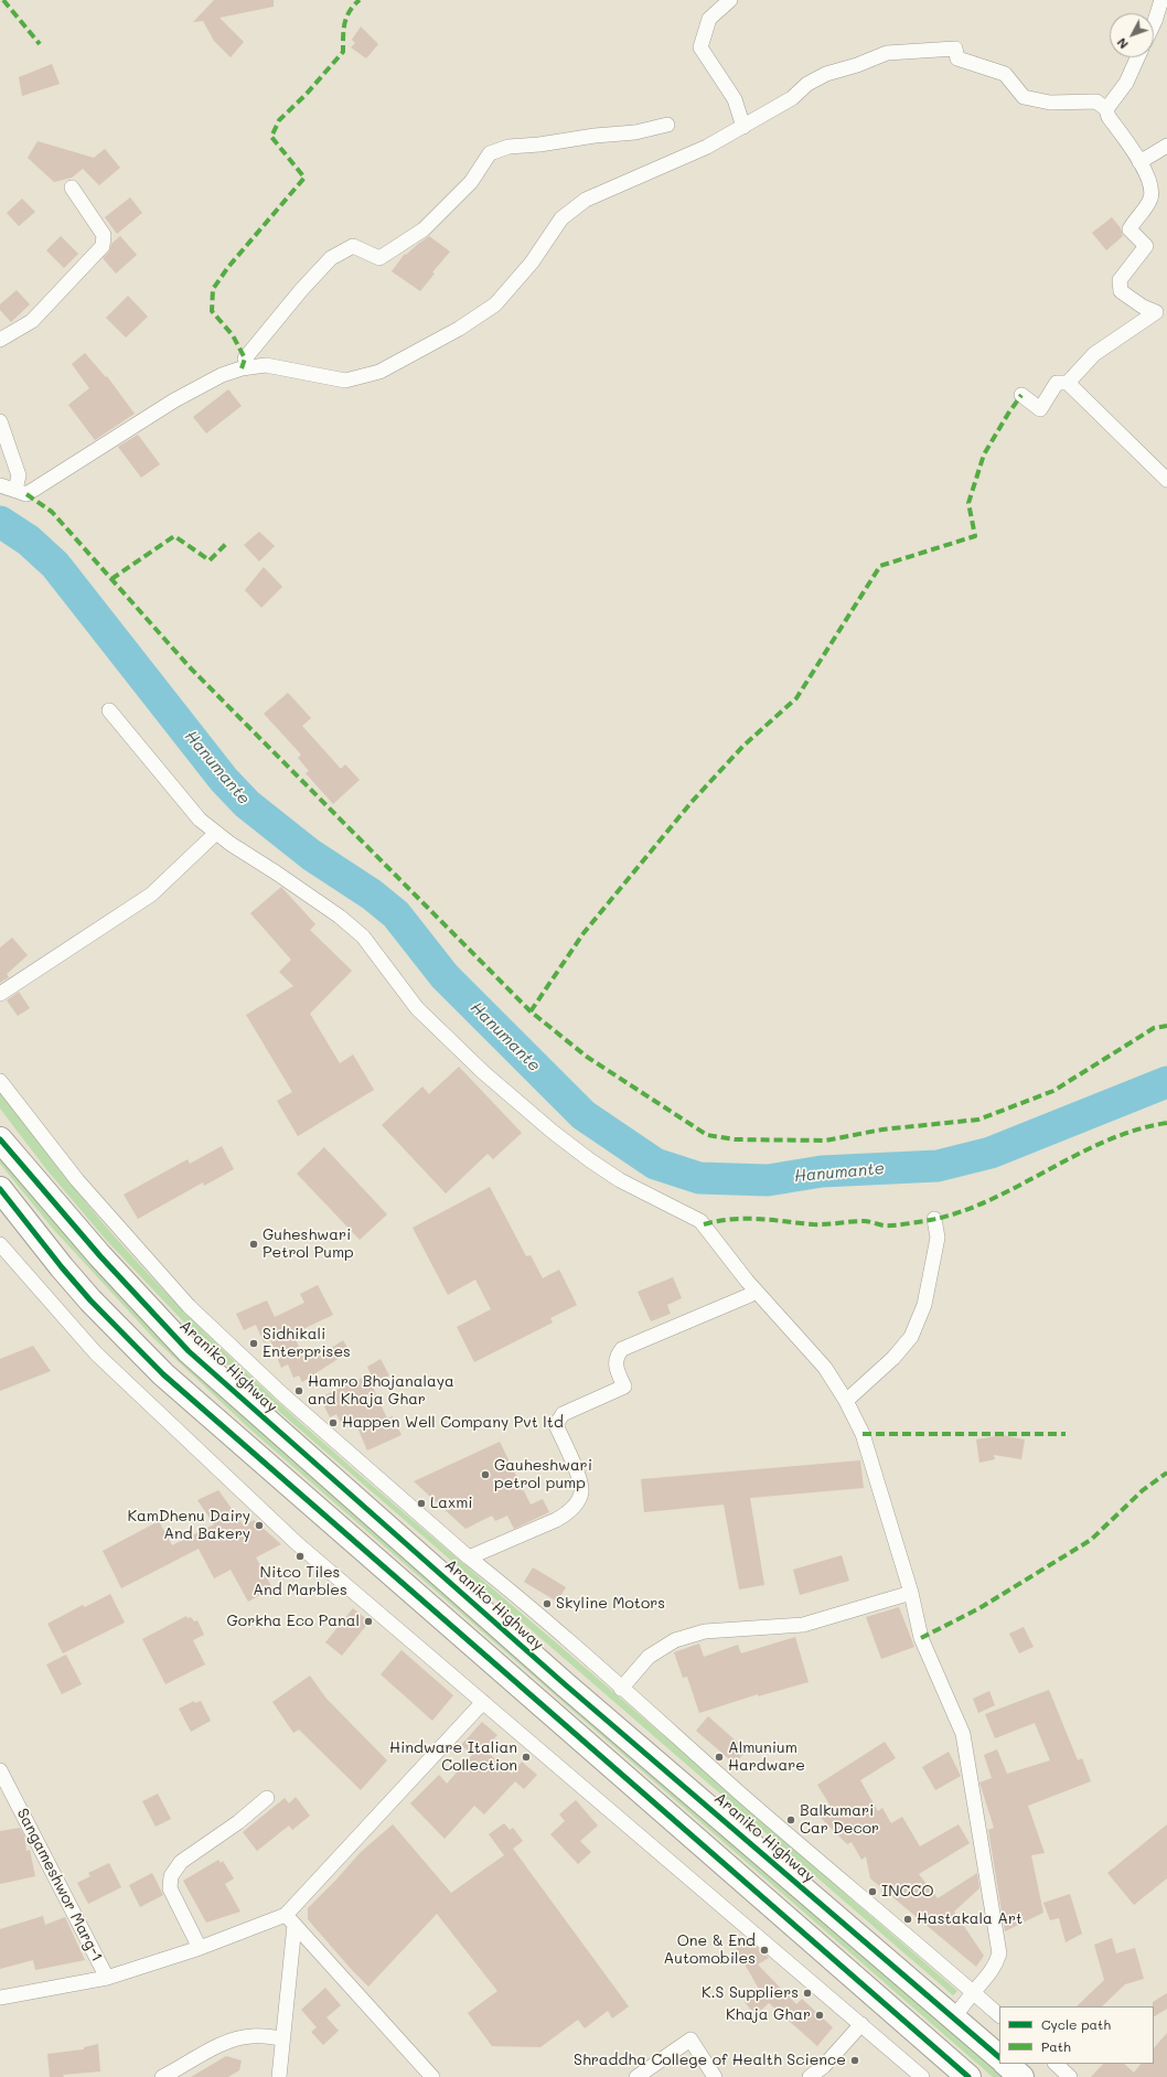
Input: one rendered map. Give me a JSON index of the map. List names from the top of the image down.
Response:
{
  "streets": {
    "highway": ["Araniko Highway"],
    "street": ["Sangameshwor Marg-1"]
  },
  "water": ["Hanumante"],
  "places": [
    "Guheshwari Petrol Pump",
    "Sidhikali Enterprises",
    "Hamro Bhojanalaya and Khaja Ghar",
    "Happen Well Company Pvt ltd",
    "Gauheshwari petrol pump",
    "Laxmi",
    "KamDhenu Dairy And Bakery",
    "Nitco Tiles And Marbles",
    "Skyline Motors",
    "Gorkha Eco Panal",
    "Hindware Italian Collection",
    "Almunium Hardware",
    "Balkumari Car Decor",
    "INCCO",
    "Hastakala Art",
    "One & End Automobiles",
    "K.S Suppliers",
    "Khaja Ghar",
    "Shraddha College of Health Science"
  ],
  "legend": ["Cycle path", "Path"],
  "north": "bottom left"
}
